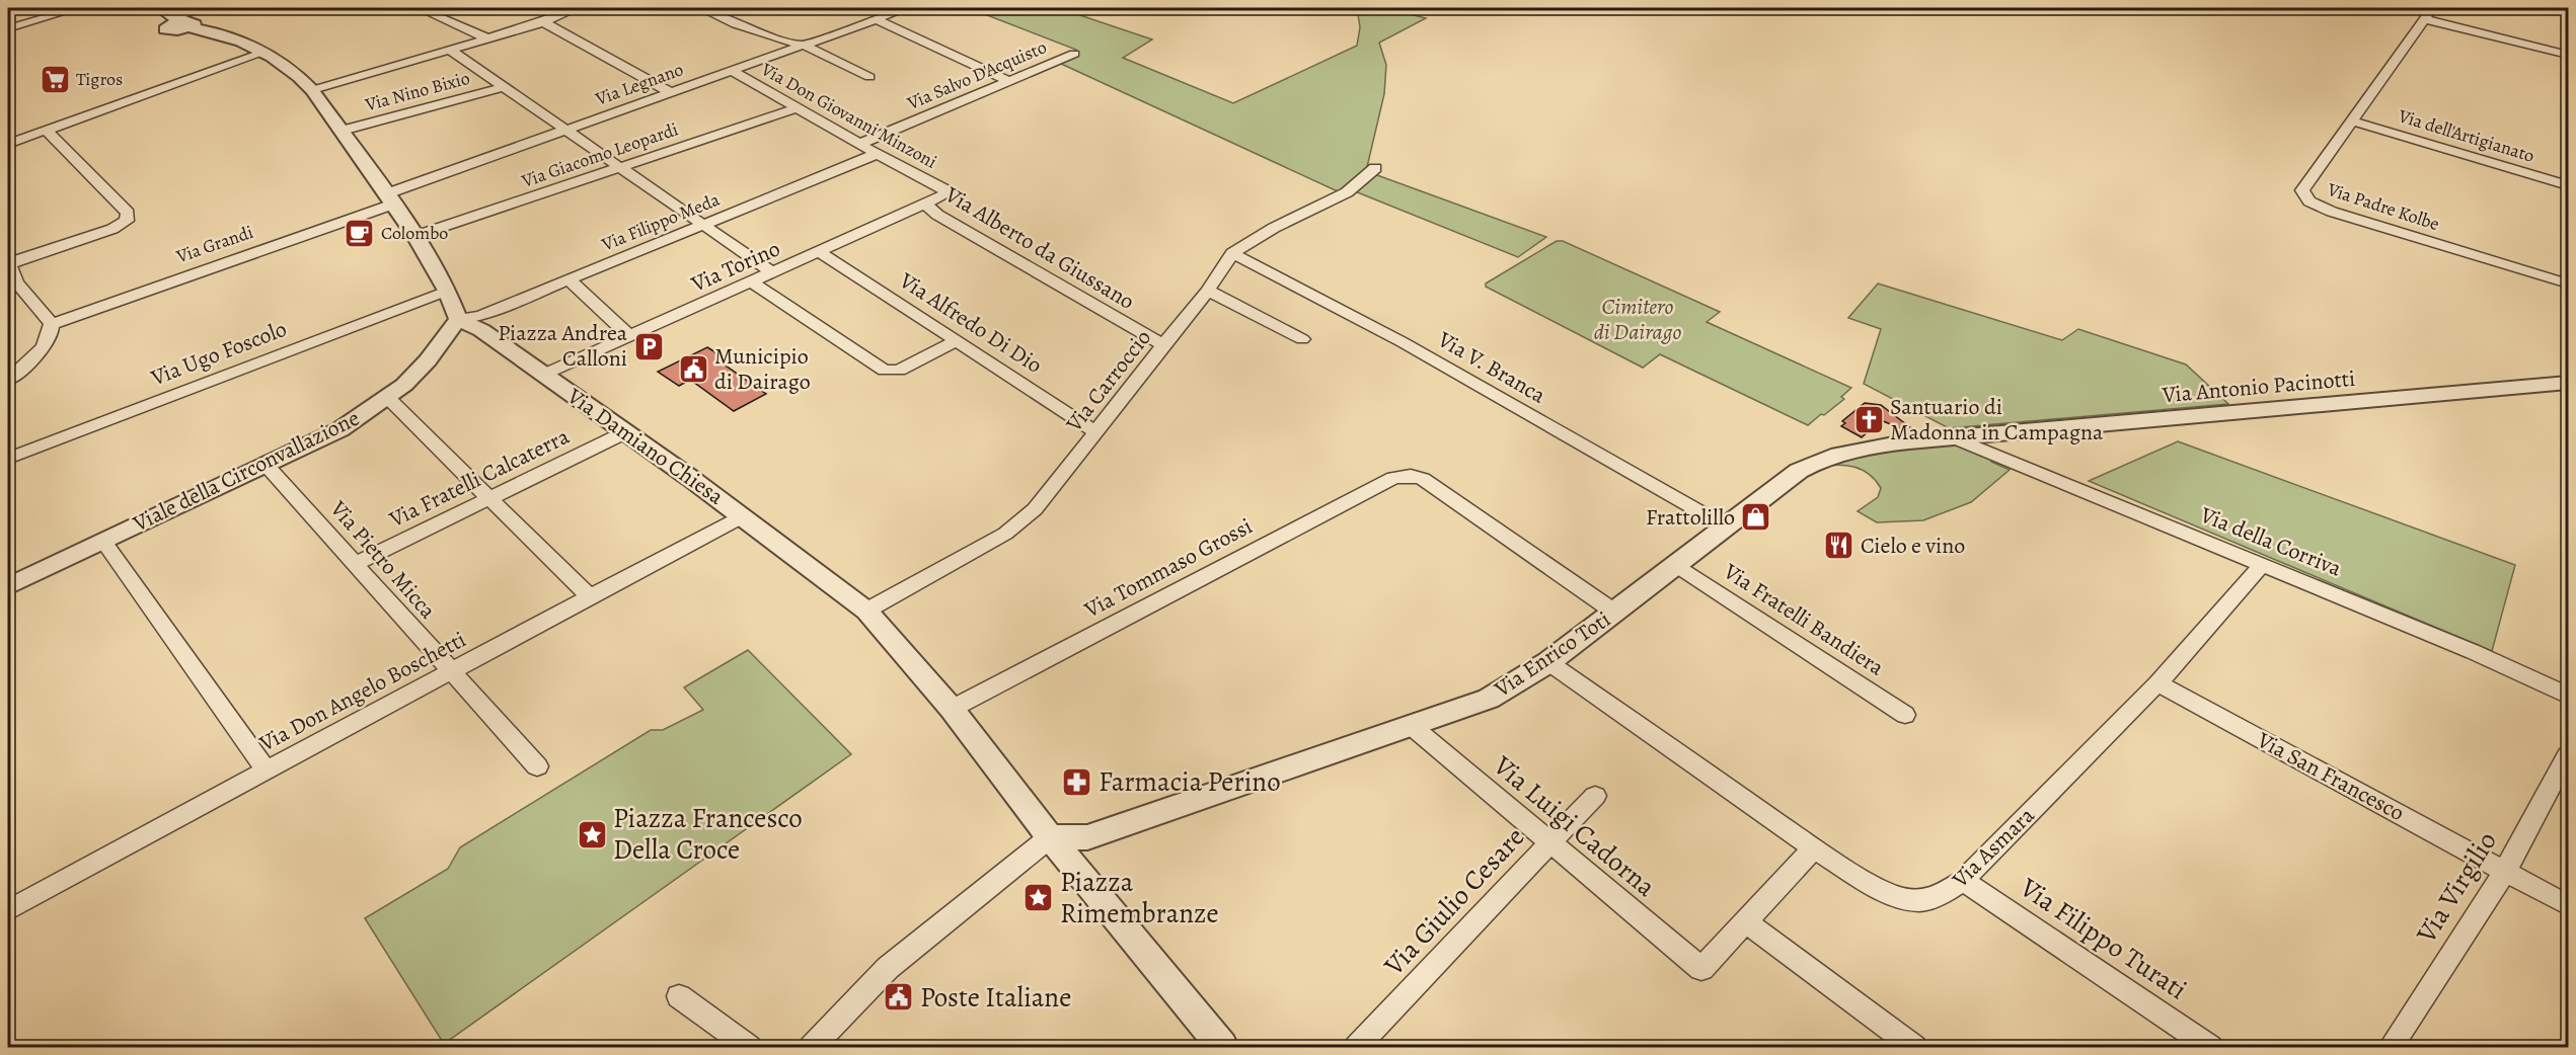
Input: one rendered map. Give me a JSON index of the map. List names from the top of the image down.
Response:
{
  "streets": {
    "street": [
      "Via Salvo D'Acquisto",
      "Via Legnano",
      "Via Nino Bixio",
      "Via Don Giovanni Minzoni",
      "Via dell'Artigianato",
      "Via Giacomo Leopardi",
      "Via Padre Kolbe",
      "Via Filippo Meda",
      "Via Grandi",
      "Via Alberto da Giussano",
      "Via Torino",
      "Via Alfredo Di Dio",
      "Via Ugo Foscolo",
      "Via V. Branca",
      "Via Carroccio",
      "Via Antonio Pacinotti",
      "Via Damiano Chiesa",
      "Viale della Circonvallazione",
      "Via Fratelli Calcaterra",
      "Via della Corriva",
      "Via Pietro Micca",
      "Via Tommaso Grossi",
      "Via Fratelli Bandiera",
      "Via Enrico Toti",
      "Via Don Angelo Boschetti",
      "Via San Francesco",
      "Via Luigi Cadorna",
      "Via Asmara",
      "Via Virgilio",
      "Via Giulio Cesare",
      "Via Filippo Turati"
    ]
  },
  "crossings": [
    ["Via Salvo D'Acquisto", "Via Don Giovanni Minzoni"],
    ["Via Legnano", "Via Don Giovanni Minzoni"],
    ["Via Legnano", "Via Grandi"],
    ["Via Don Giovanni Minzoni", "Via Giacomo Leopardi"],
    ["Via Don Giovanni Minzoni", "Via Filippo Meda"],
    ["Via Don Giovanni Minzoni", "Via Torino"],
    ["Via dell'Artigianato", "Via Padre Kolbe"],
    ["Via Filippo Meda", "Via Damiano Chiesa"],
    ["Via Filippo Meda", "Viale della Circonvallazione"],
    ["Via Alberto da Giussano", "Via Torino"],
    ["Via Alberto da Giussano", "Via Carroccio"],
    ["Via Torino", "Via Alfredo Di Dio"],
    ["Via Torino", "Via Damiano Chiesa"],
    ["Via Alfredo Di Dio", "Via Carroccio"],
    ["Via V. Branca", "Via Carroccio"],
    ["Via V. Branca", "Via Enrico Toti"],
    ["Via Carroccio", "Via Damiano Chiesa"],
    ["Via Antonio Pacinotti", "Via della Corriva"],
    ["Via Antonio Pacinotti", "Via Enrico Toti"],
    ["Via Damiano Chiesa", "Viale della Circonvallazione"],
    ["Via Damiano Chiesa", "Via Fratelli Calcaterra"],
    ["Via Damiano Chiesa", "Via Tommaso Grossi"],
    ["Via Damiano Chiesa", "Via Enrico Toti"],
    ["Via Damiano Chiesa", "Via Don Angelo Boschetti"],
    ["Viale della Circonvallazione", "Via Pietro Micca"],
    ["Via Fratelli Calcaterra", "Via Pietro Micca"],
    ["Via della Corriva", "Via Enrico Toti"],
    ["Via della Corriva", "Via Asmara"],
    ["Via Pietro Micca", "Via Don Angelo Boschetti"],
    ["Via Tommaso Grossi", "Via Enrico Toti"],
    ["Via Fratelli Bandiera", "Via Enrico Toti"],
    ["Via Enrico Toti", "Via Luigi Cadorna"],
    ["Via Enrico Toti", "Via Asmara"],
    ["Via San Francesco", "Via Asmara"],
    ["Via San Francesco", "Via Virgilio"],
    ["Via Luigi Cadorna", "Via Giulio Cesare"],
    ["Via Asmara", "Via Filippo Turati"]
  ],
  "parks": ["Cimitero di Dairago"],
  "places": {
    "supermarket": ["Tigros"],
    "cafe": ["Colombo"],
    "parking": ["Piazza Andrea Calloni"],
    "public building": ["Municipio di Dairago", "Poste Italiane"],
    "church": ["Santuario di Madonna in Campagna"],
    "shop": ["Frattolillo"],
    "restaurant": ["Cielo e vino"],
    "pharmacy": ["Farmacia Perino"],
    "place": ["Piazza Francesco Della Croce", "Piazza Rimembranze"]
  }
}
